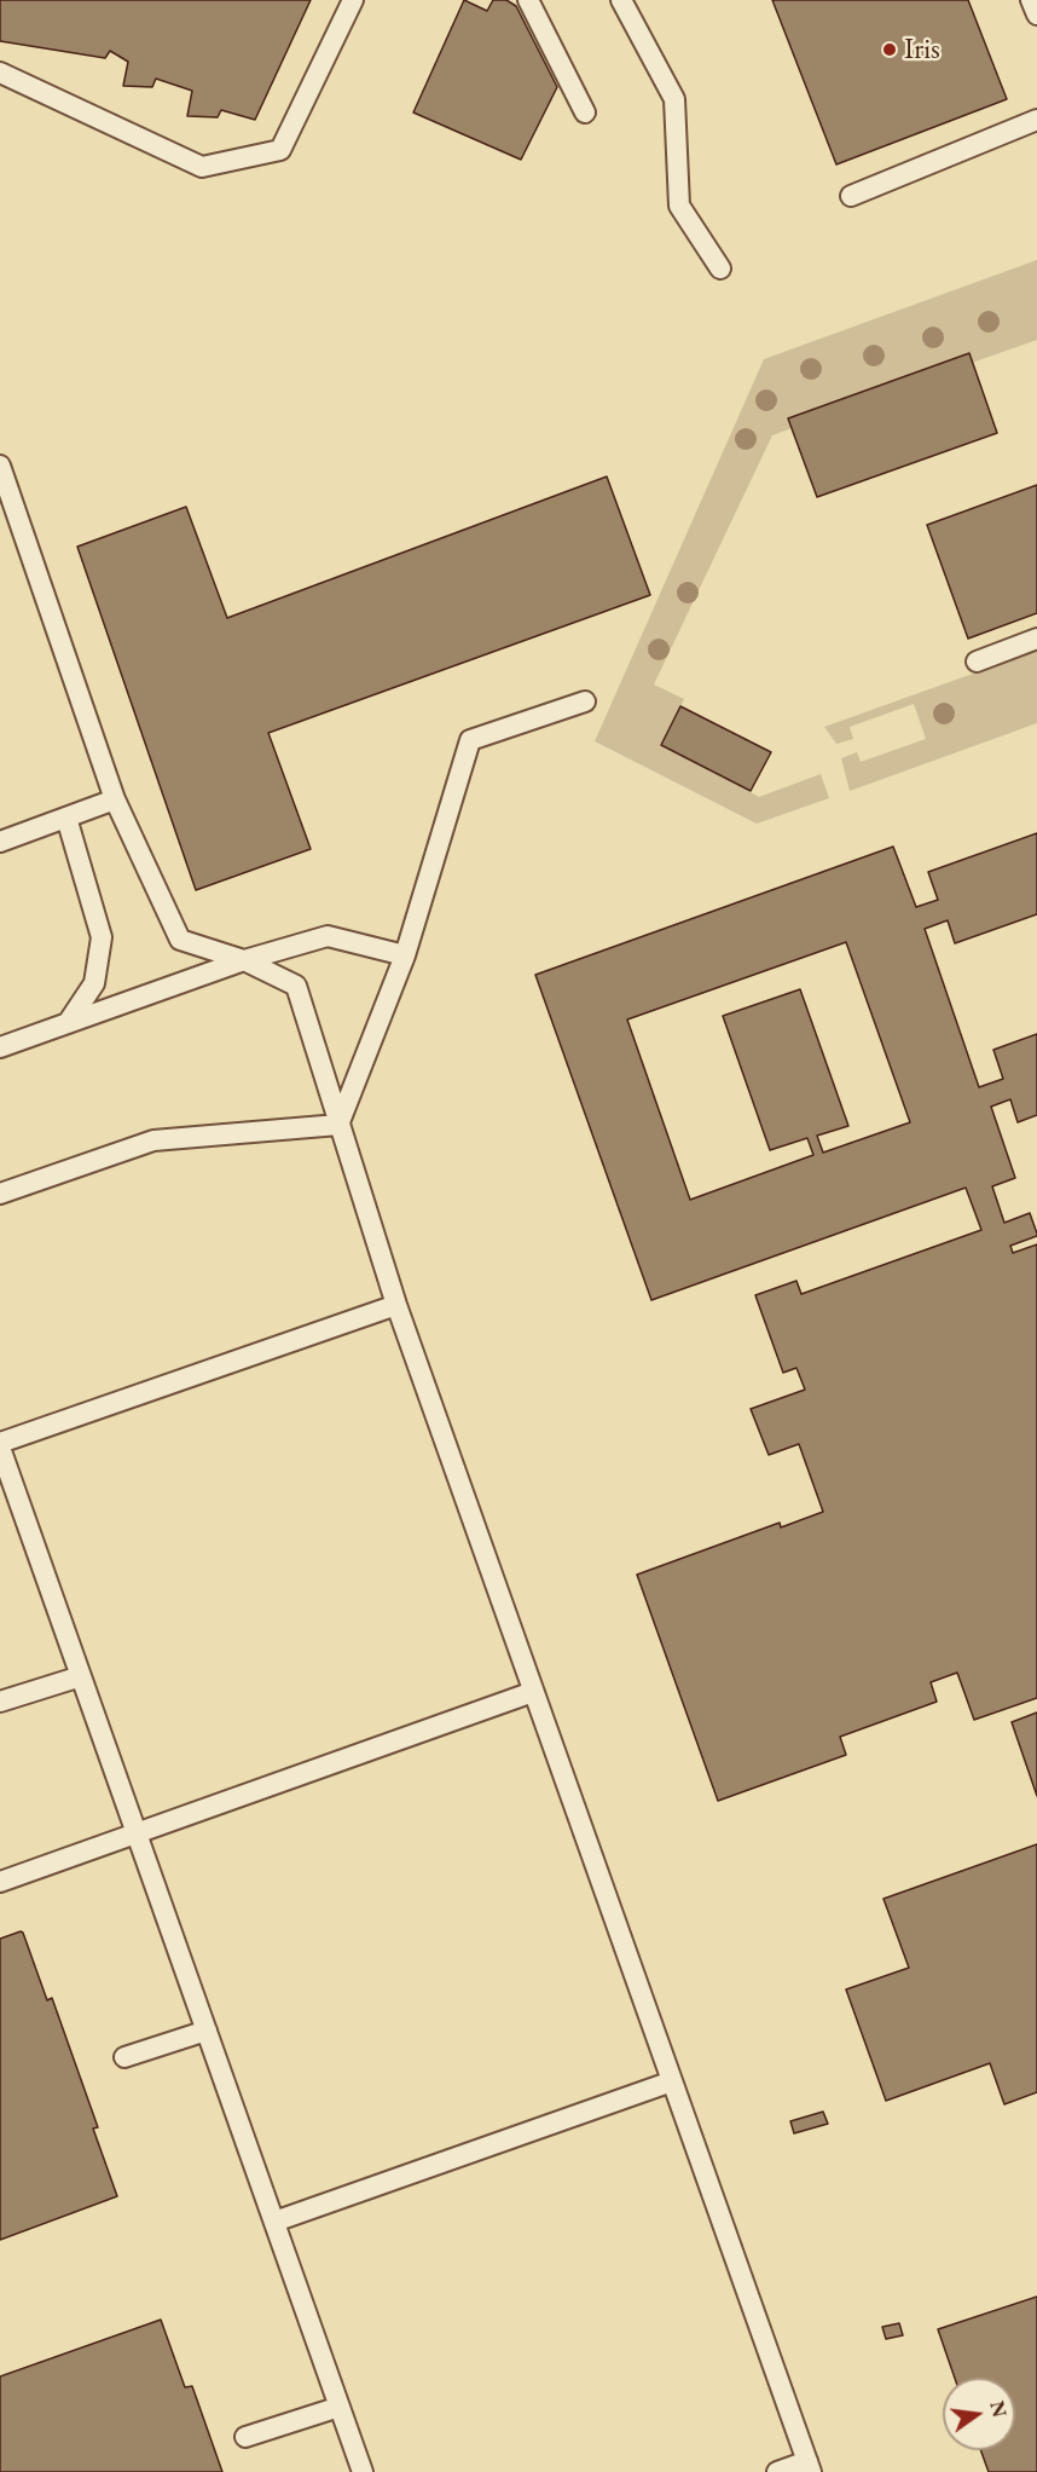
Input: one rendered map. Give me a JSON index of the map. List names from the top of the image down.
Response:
{
  "places": ["Iris"],
  "north": "right"
}
